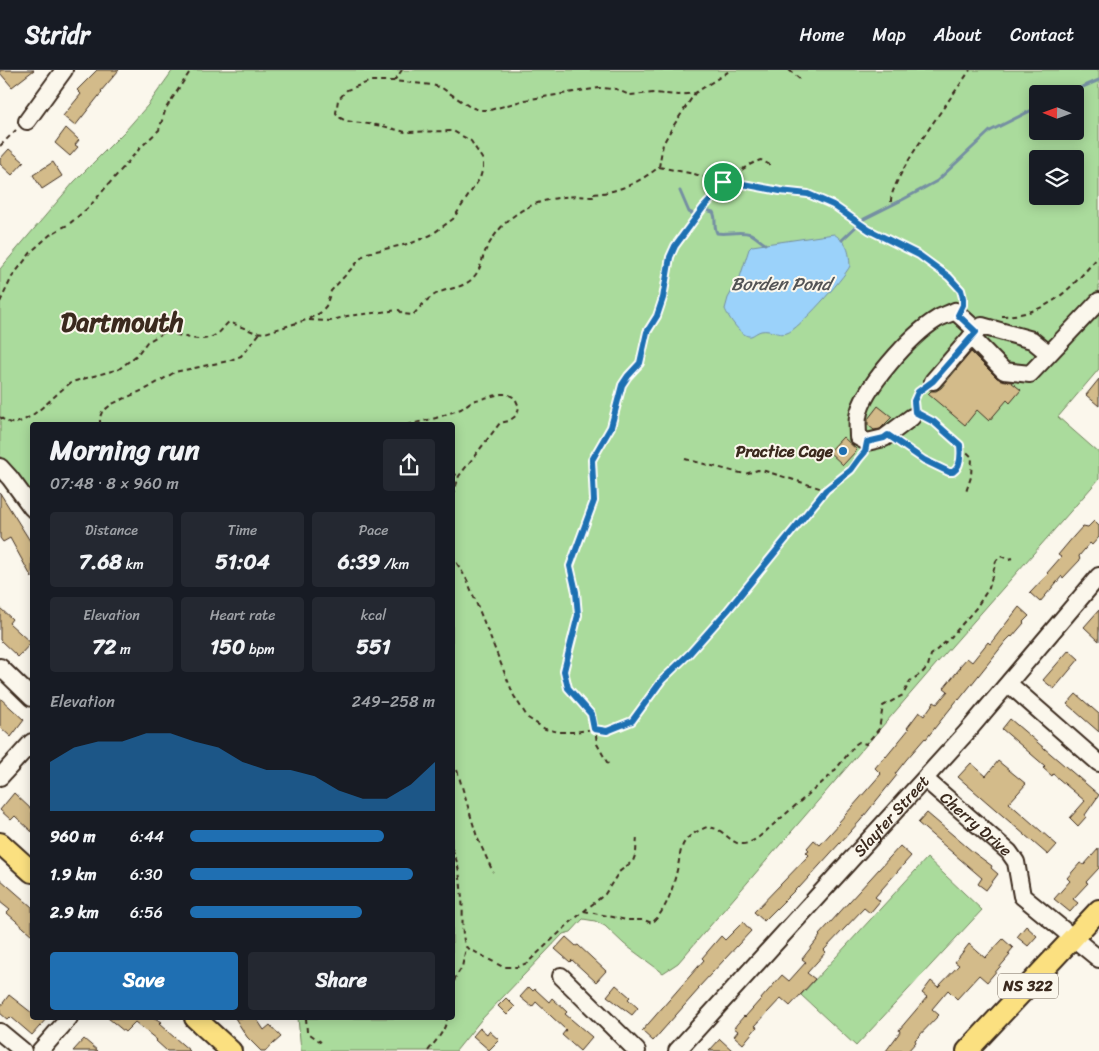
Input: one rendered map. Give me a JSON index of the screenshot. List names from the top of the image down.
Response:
{
  "streets": {
    "main road": ["NS 322"],
    "street": ["Slayter Street", "Cherry Drive"]
  },
  "crossings": [
    ["Slayter Street", "Cherry Drive"],
    ["Cherry Drive", "NS 322"]
  ],
  "districts": ["Dartmouth"],
  "water": ["Borden Pond"],
  "places": ["Practice Cage"],
  "north": "left",
  "page": {
    "header": "Stridr",
    "nav": [
      "Home",
      "Map",
      "About",
      "Contact"
    ],
    "heading": ["Morning run", "07:48 · 8 × 960 m"],
    "stats": [
      ["Distance", "7.68 km"],
      ["Time", "51:04"],
      ["Pace", "6:39 /km"],
      ["Elevation", "72 m"],
      ["Heart rate", "150 bpm"],
      ["kcal", "551"]
    ],
    "chart": ["Elevation", "249–258 m"],
    "list": [
      {
        "name": "960 m",
        "note": "6:44"
      },
      {
        "name": "1.9 km",
        "note": "6:30"
      },
      {
        "name": "2.9 km",
        "note": "6:56"
      }
    ],
    "buttons": ["Save", "Share"]
  }
}
